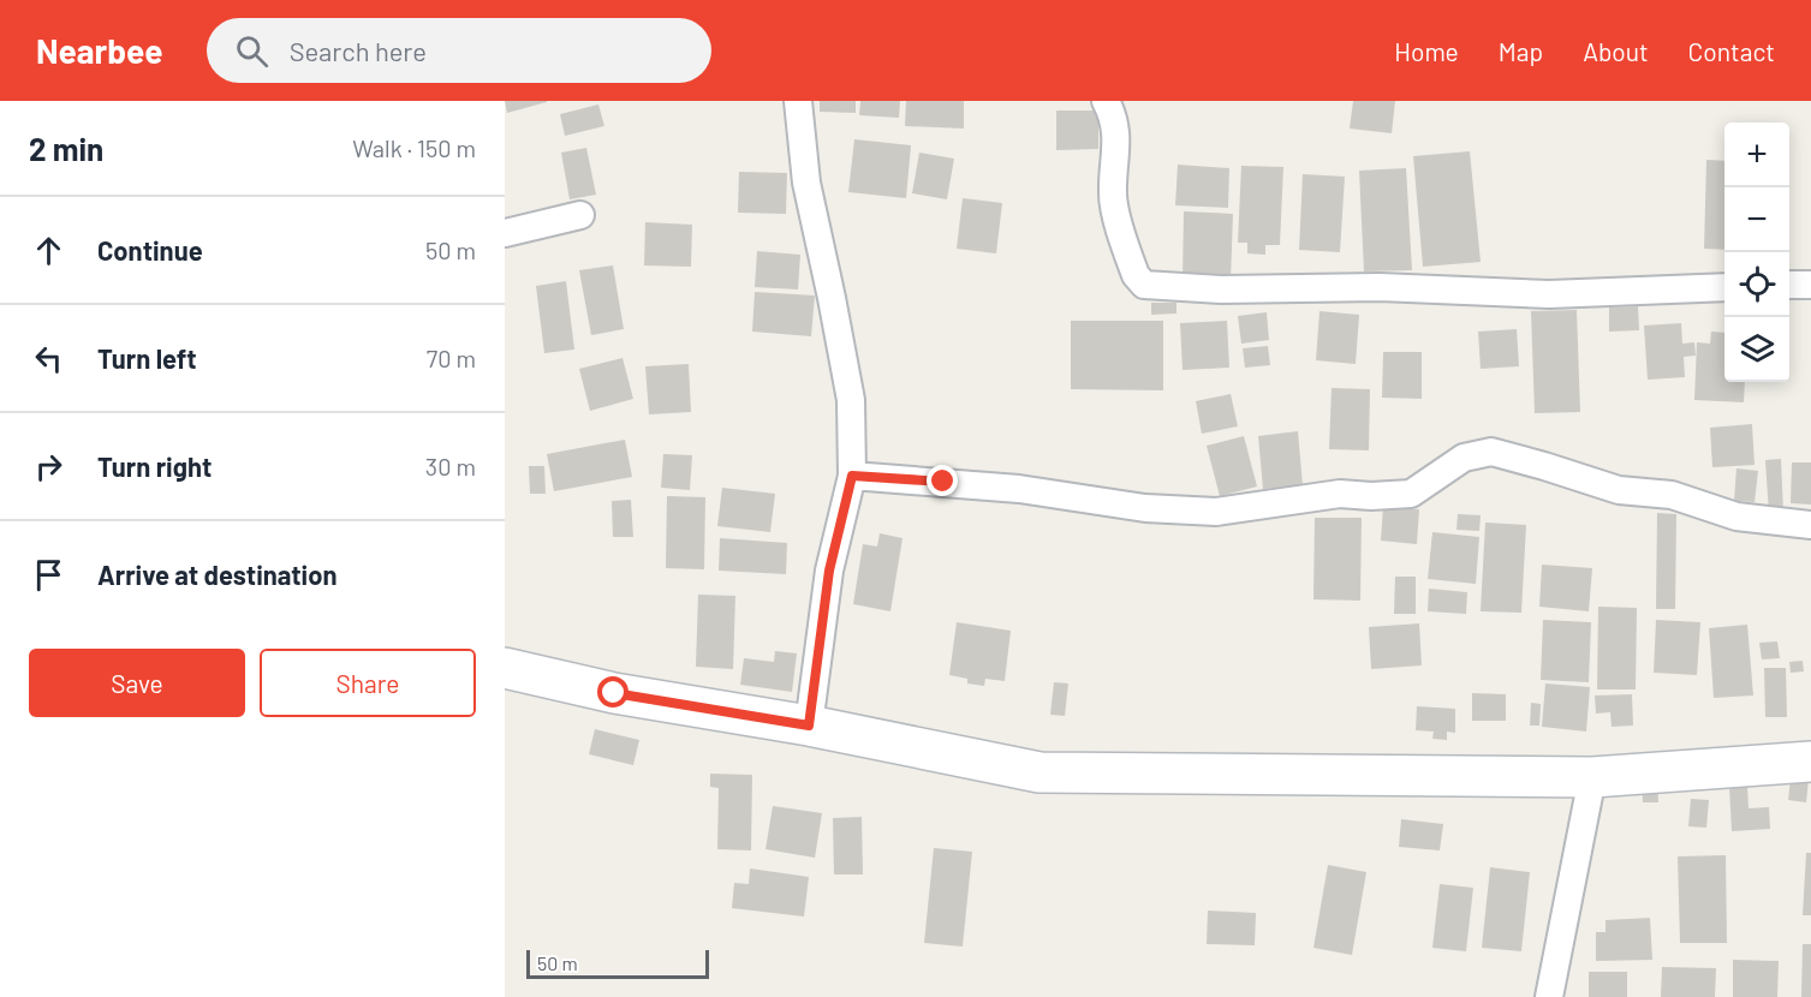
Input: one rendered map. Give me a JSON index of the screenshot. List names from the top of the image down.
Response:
{
  "scale_bar": "50 m",
  "page": {
    "header": "Nearbee",
    "search": "Search here",
    "nav": [
      "Home",
      "Map",
      "About",
      "Contact"
    ],
    "heading": ["2 min", "Walk · 150 m"],
    "map_buttons": ["+", "−"],
    "list": [
      ["Continue", "50 m"],
      ["Turn left", "70 m"],
      ["Turn right", "30 m"],
      "Arrive at destination"
    ],
    "buttons": ["Save", "Share"],
    "scale": "50 m"
  }
}
